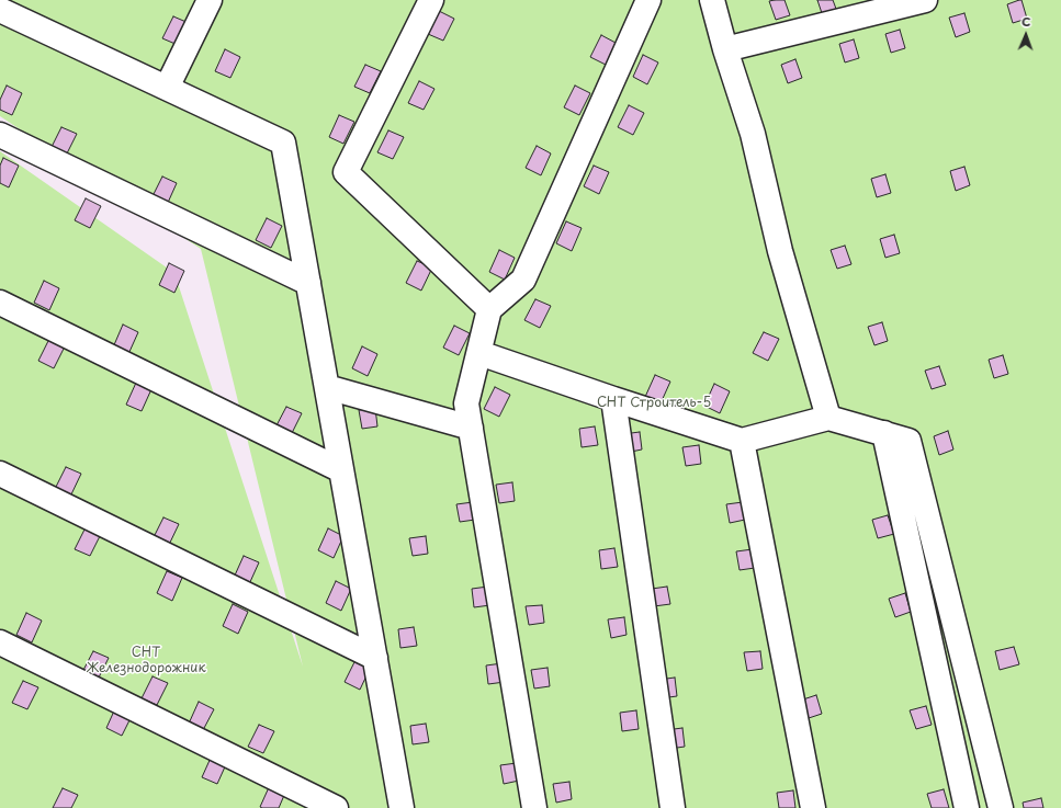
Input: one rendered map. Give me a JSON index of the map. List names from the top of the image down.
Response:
{
  "parks": ["СНТ Строитель-5", "СНТ Железнодорожник"],
  "north": "top"
}
